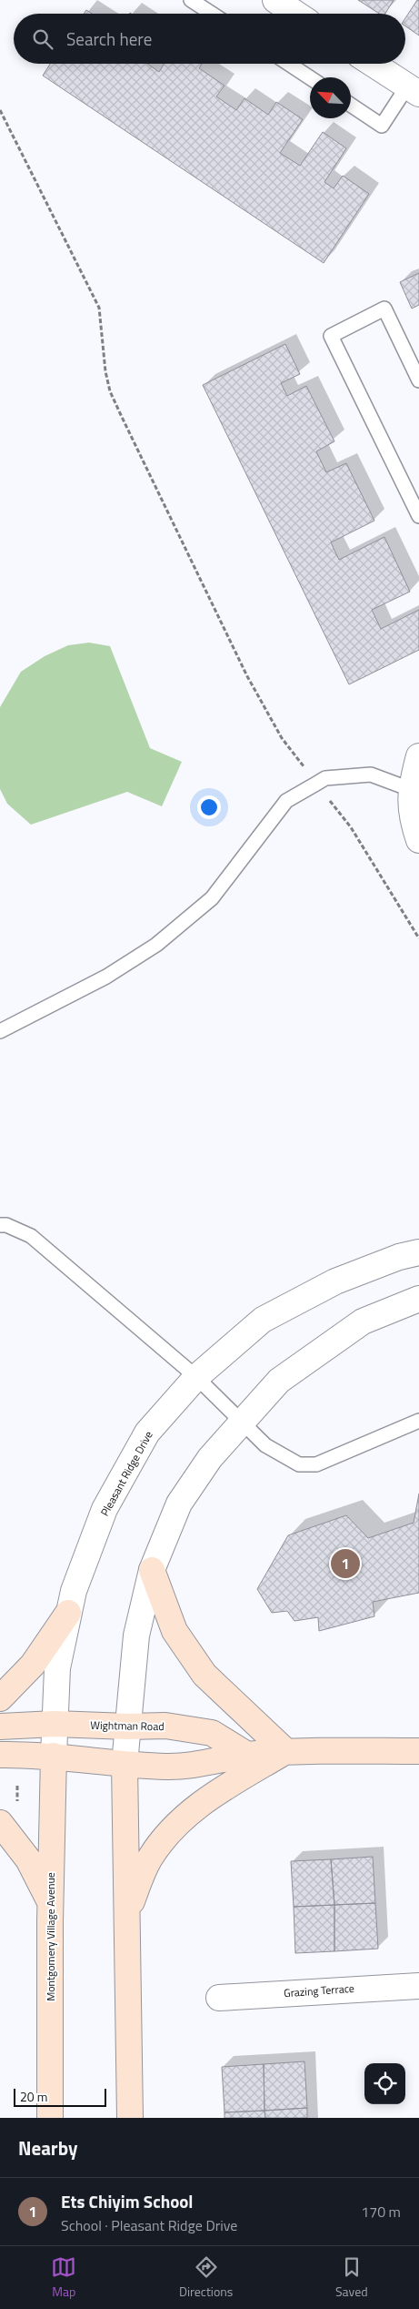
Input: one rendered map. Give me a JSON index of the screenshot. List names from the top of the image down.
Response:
{
  "streets": {
    "main road": ["Wightman Road", "Montgomery Village Avenue"],
    "street": ["Pleasant Ridge Drive", "Grazing Terrace"]
  },
  "crossings": [
    ["Pleasant Ridge Drive", "Wightman Road"],
    ["Pleasant Ridge Drive", "Montgomery Village Avenue"]
  ],
  "scale_bar": "20 m",
  "north": "top left",
  "page": {
    "search": "Search here",
    "pins": "1",
    "scale": "20 m",
    "heading": "Nearby",
    "list": [
      {
        "mark": "1",
        "name": "Ets Chiyim School",
        "note": "School · Pleasant Ridge Drive",
        "value": "170 m"
      }
    ],
    "nav": ["Map", "Directions", "Saved"]
  }
}
